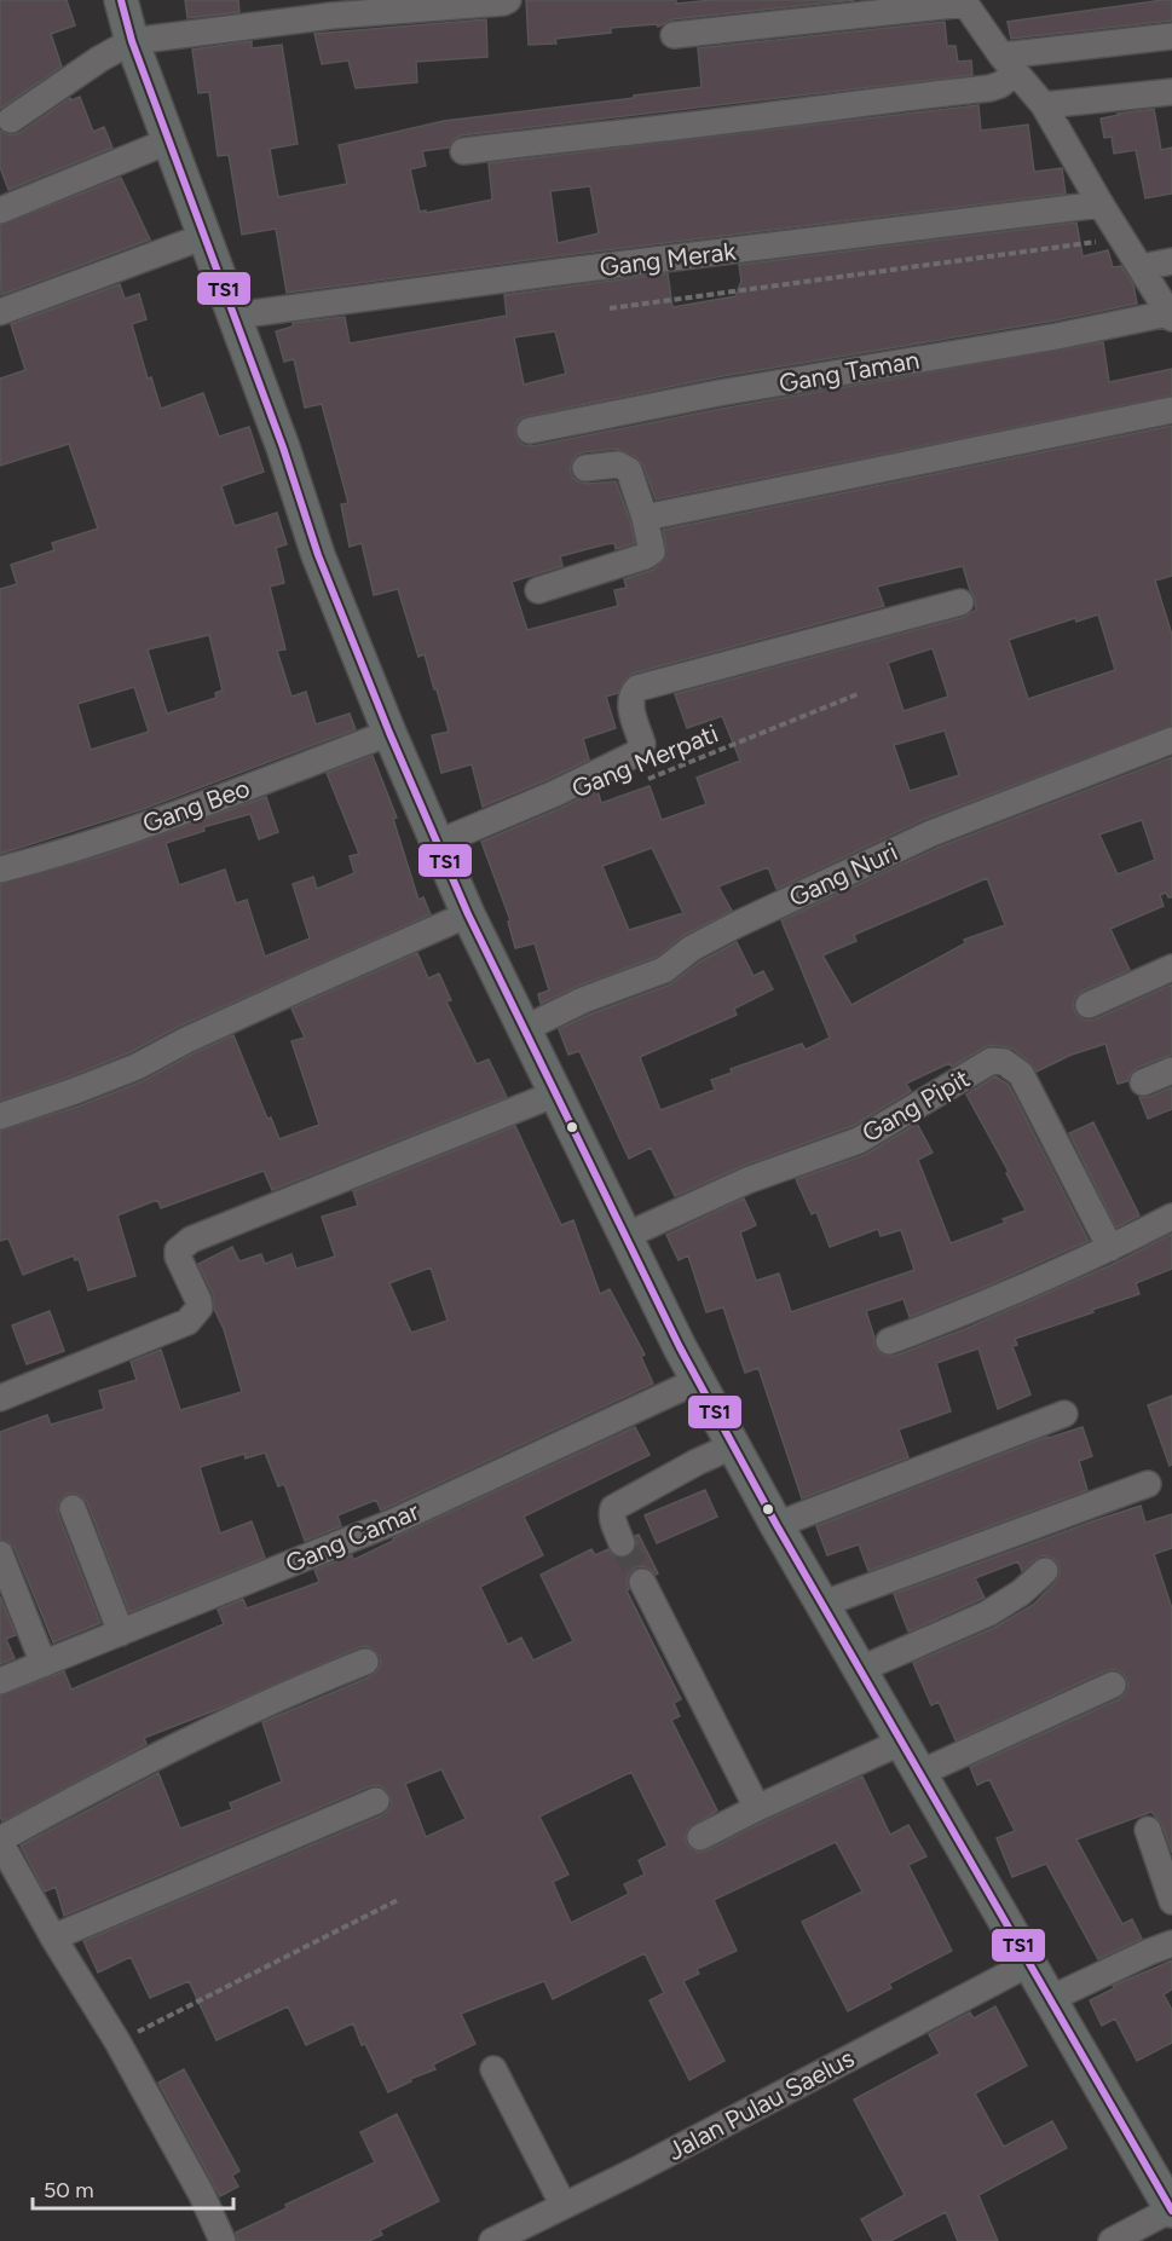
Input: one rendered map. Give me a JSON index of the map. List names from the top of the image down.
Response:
{
  "streets": {
    "street": [
      "Gang Merak",
      "Gang Taman",
      "Gang Beo",
      "Gang Nuri",
      "Gang Pipit",
      "Gang Camar",
      "Jalan Pulau Saelus"
    ],
    "path": ["Gang Merpati"]
  },
  "lines": ["transit line TS1"],
  "scale_bar": "50 m"
}
